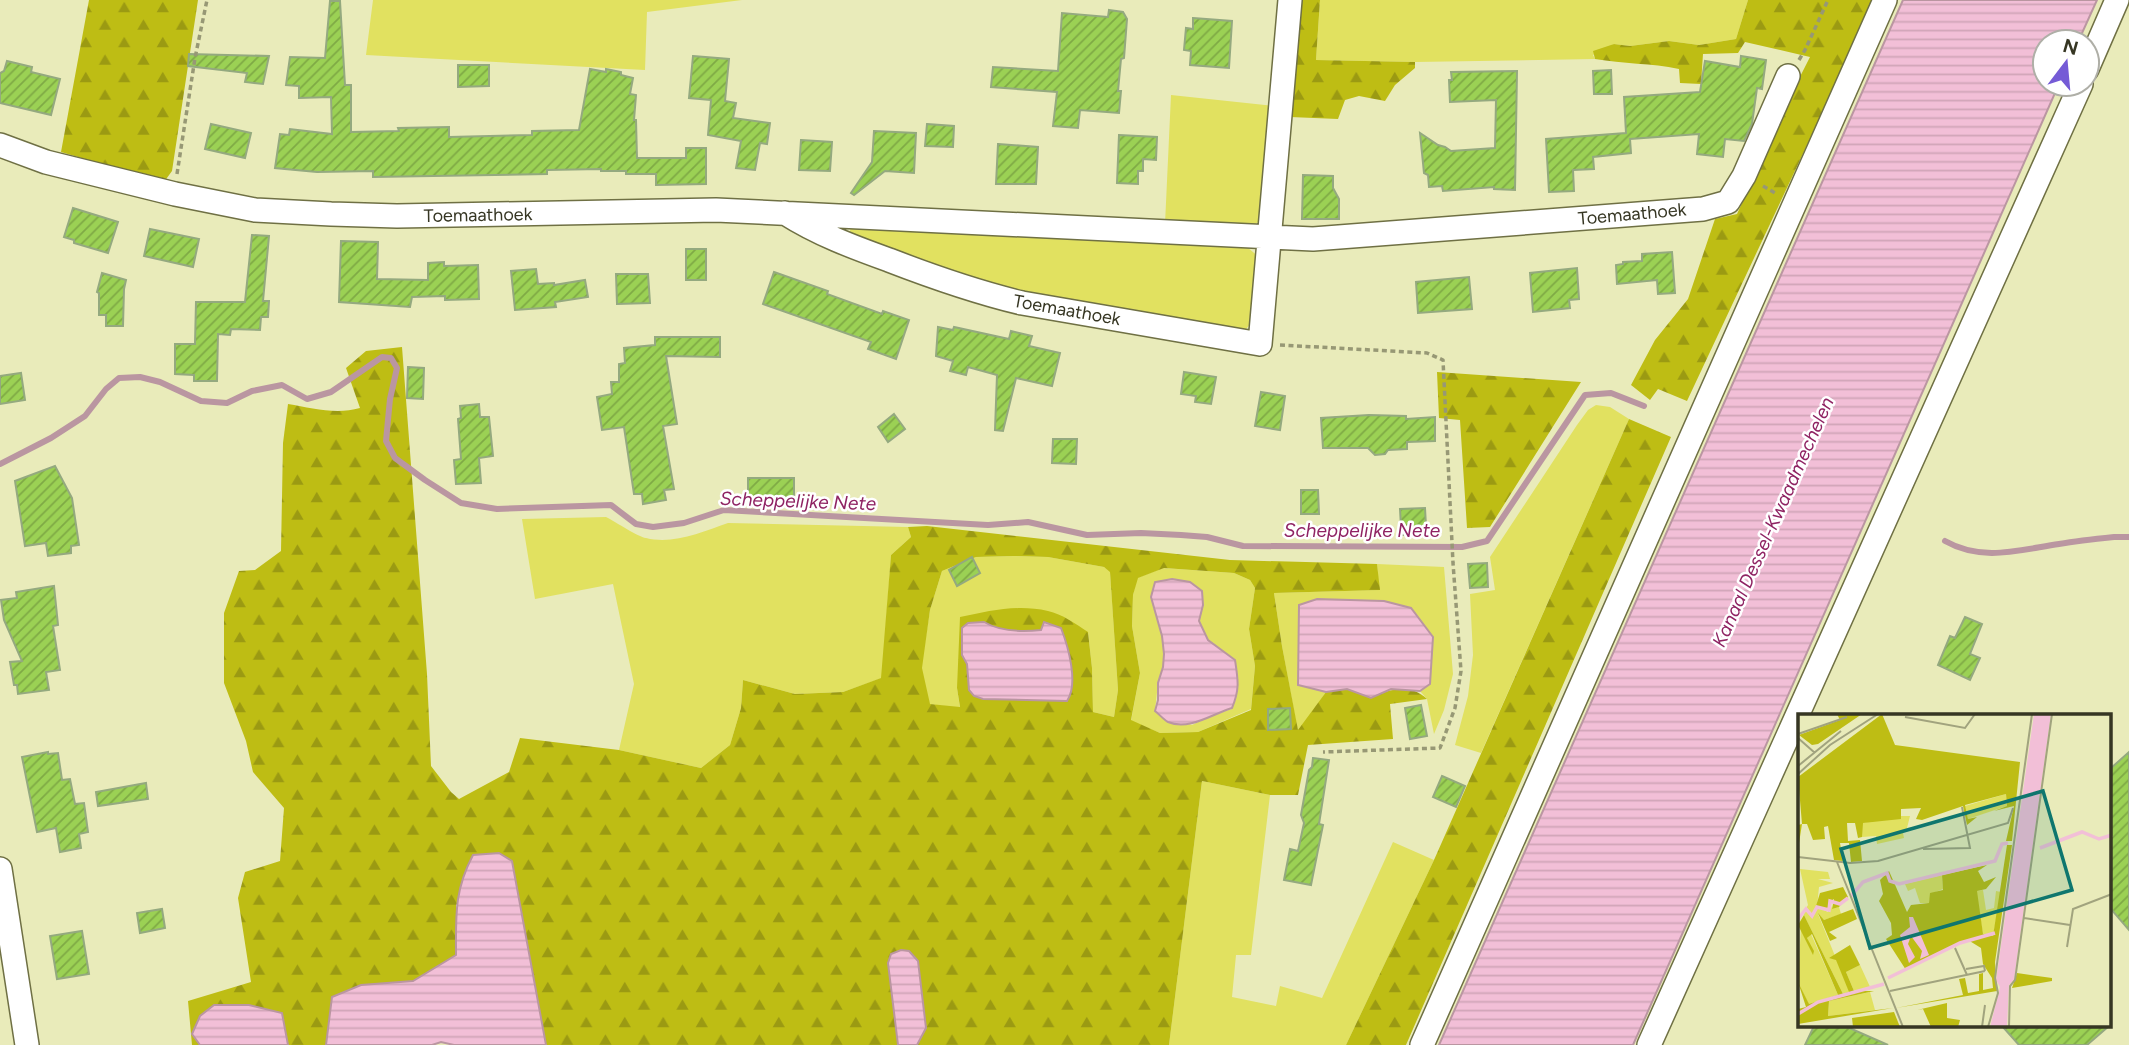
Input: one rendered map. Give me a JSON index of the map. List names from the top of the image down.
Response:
{
  "streets": {
    "street": ["Toemaathoek"]
  },
  "water": ["Scheppelijke Nete", "Kanaal Dessel-Kwaadmechelen"],
  "north": "top"
}
